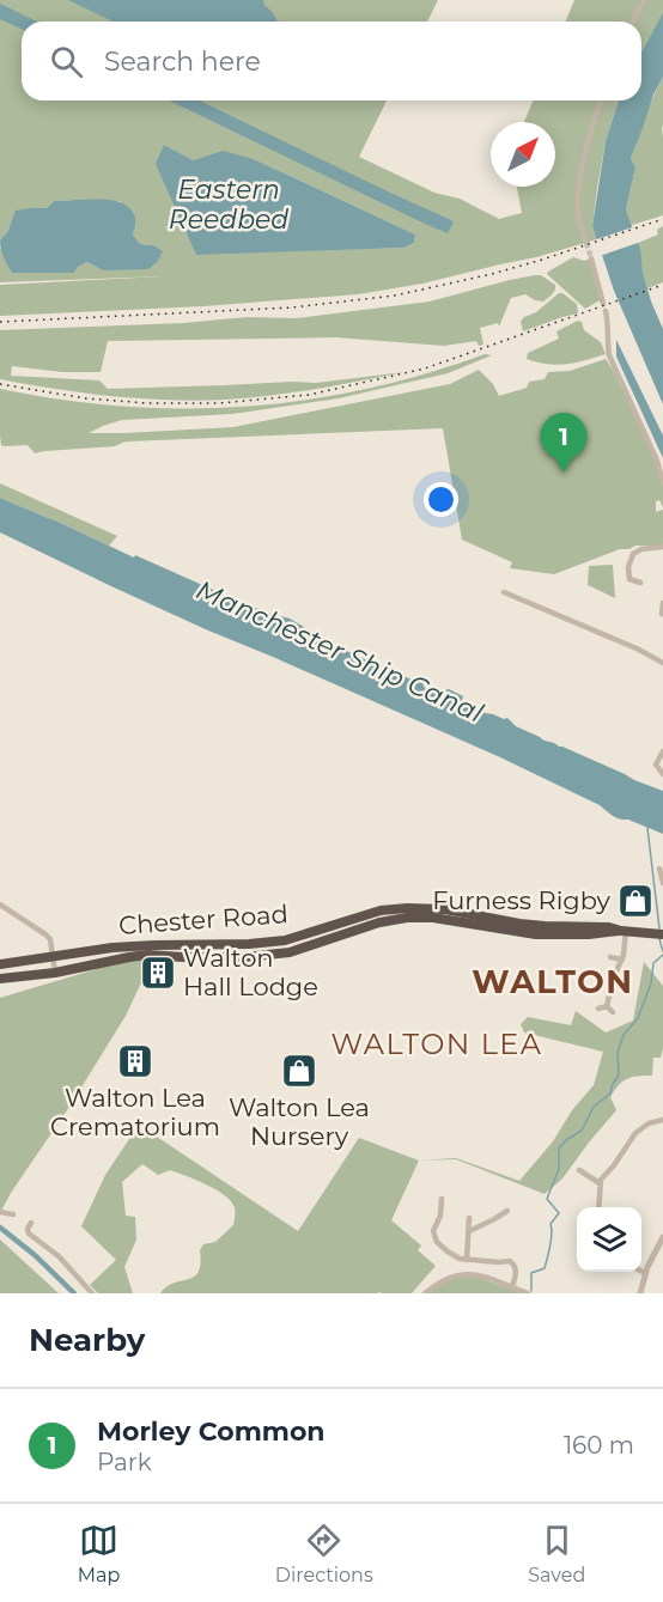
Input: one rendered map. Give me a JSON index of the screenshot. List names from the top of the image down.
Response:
{
  "streets": {
    "highway": ["Chester Road"]
  },
  "districts": ["WALTON", "WALTON LEA"],
  "water": ["Eastern Reedbed", "Manchester Ship Canal"],
  "places": {
    "shop": ["Furness Rigby", "Walton Lea Nursery"],
    "building": ["Walton Hall Lodge", "Walton Lea Crematorium"]
  },
  "north": "top right",
  "page": {
    "search": "Search here",
    "pins": "1",
    "heading": "Nearby",
    "list": [
      {
        "mark": "1",
        "name": "Morley Common",
        "note": "Park",
        "value": "160 m"
      }
    ],
    "nav": ["Map", "Directions", "Saved"]
  }
}
